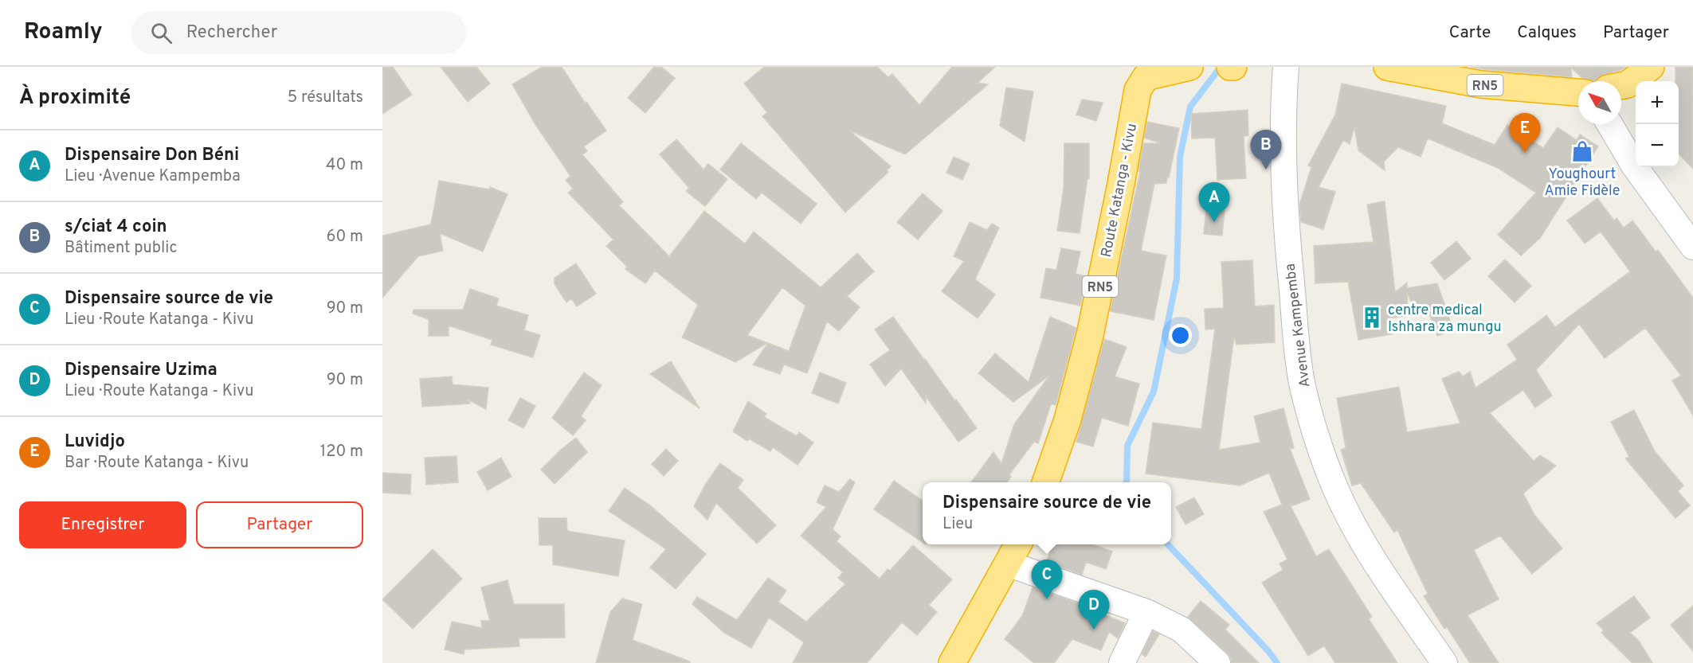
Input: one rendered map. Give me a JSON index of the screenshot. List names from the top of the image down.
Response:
{
  "streets": {
    "highway": ["RN5", "Route Katanga - Kivu"],
    "street": ["Avenue Kampemba"]
  },
  "places": {
    "shop": ["Youghourt Amie Fidèle"],
    "building": ["centre medical Ishhara za mungu"]
  },
  "north": "top left",
  "page": {
    "header": "Roamly",
    "search": "Rechercher",
    "nav": ["Carte", "Calques", "Partager"],
    "heading": ["À proximité", "5 résultats"],
    "map_buttons": ["+", "−"],
    "pins": [
      "E",
      "B",
      "A",
      "C",
      "D"
    ],
    "list": [
      {
        "mark": "A",
        "name": "Dispensaire Don Béni",
        "note": "Lieu · Avenue Kampemba",
        "value": "40 m"
      },
      {
        "mark": "B",
        "name": "s/ciat 4 coin",
        "note": "Bâtiment public",
        "value": "60 m"
      },
      {
        "mark": "C",
        "name": "Dispensaire source de vie",
        "note": "Lieu · Route Katanga - Kivu",
        "value": "90 m"
      },
      {
        "mark": "D",
        "name": "Dispensaire Uzima",
        "note": "Lieu · Route Katanga - Kivu",
        "value": "90 m"
      },
      {
        "mark": "E",
        "name": "Luvidjo",
        "note": "Bar · Route Katanga - Kivu",
        "value": "120 m"
      }
    ],
    "popup": ["Dispensaire source de vie", "Lieu"],
    "buttons": ["Enregistrer", "Partager"]
  }
}
